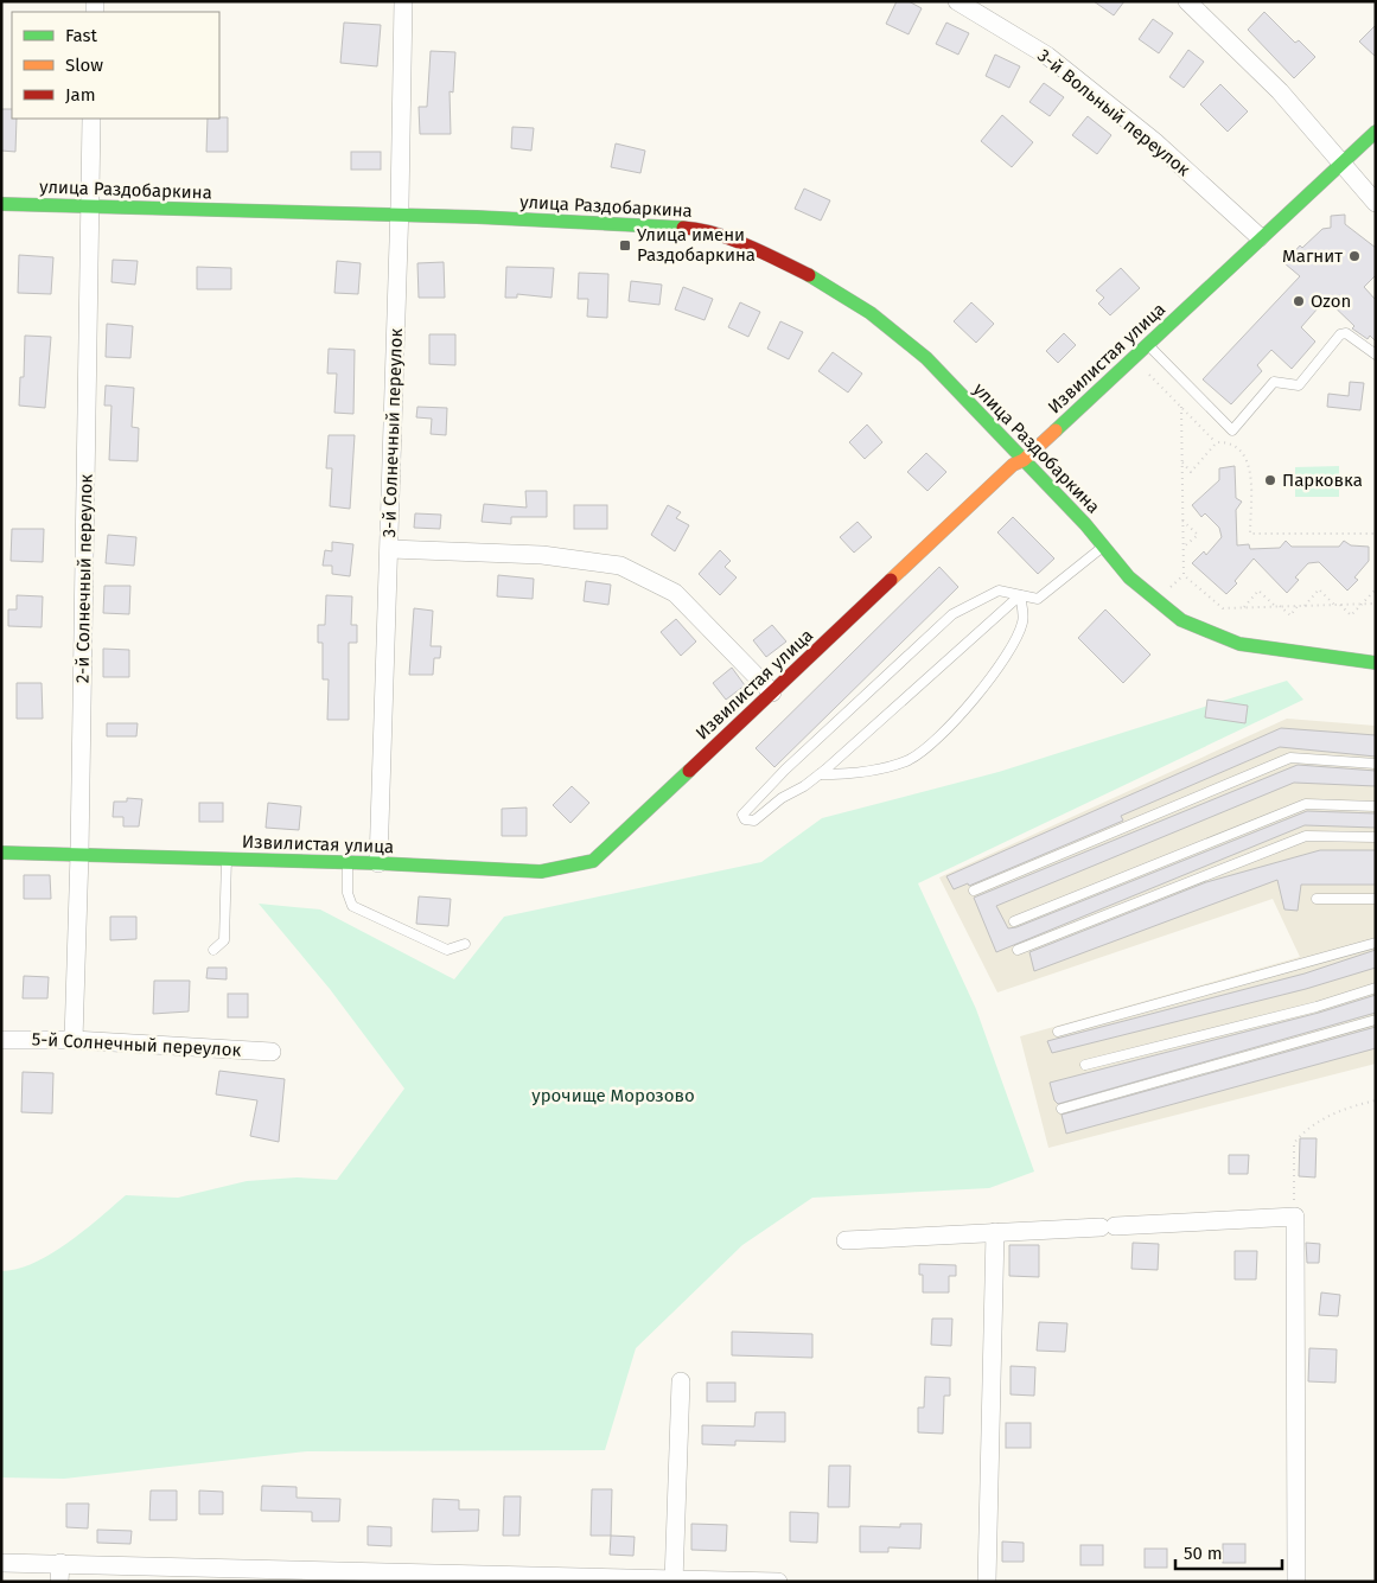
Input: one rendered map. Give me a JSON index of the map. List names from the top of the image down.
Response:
{
  "streets": {
    "street": [
      "3-й Вольный переулок",
      "улица Раздобаркина",
      "Извилистая улица",
      "3-й Солнечный переулок",
      "2-й Солнечный переулок",
      "5-й Солнечный переулок"
    ]
  },
  "crossings": [
    ["3-й Вольный переулок", "Извилистая улица"],
    ["улица Раздобаркина", "Извилистая улица"],
    ["улица Раздобаркина", "3-й Солнечный переулок"],
    ["улица Раздобаркина", "2-й Солнечный переулок"],
    ["Извилистая улица", "3-й Солнечный переулок"],
    ["Извилистая улица", "2-й Солнечный переулок"],
    ["2-й Солнечный переулок", "5-й Солнечный переулок"]
  ],
  "parks": ["урочище Морозово"],
  "places": {
    "transit": ["Улица имени Раздобаркина"],
    "other": ["Магнит", "Ozon", "Парковка"]
  },
  "legend": ["Fast", "Slow", "Jam"],
  "scale_bar": "50 m"
}
